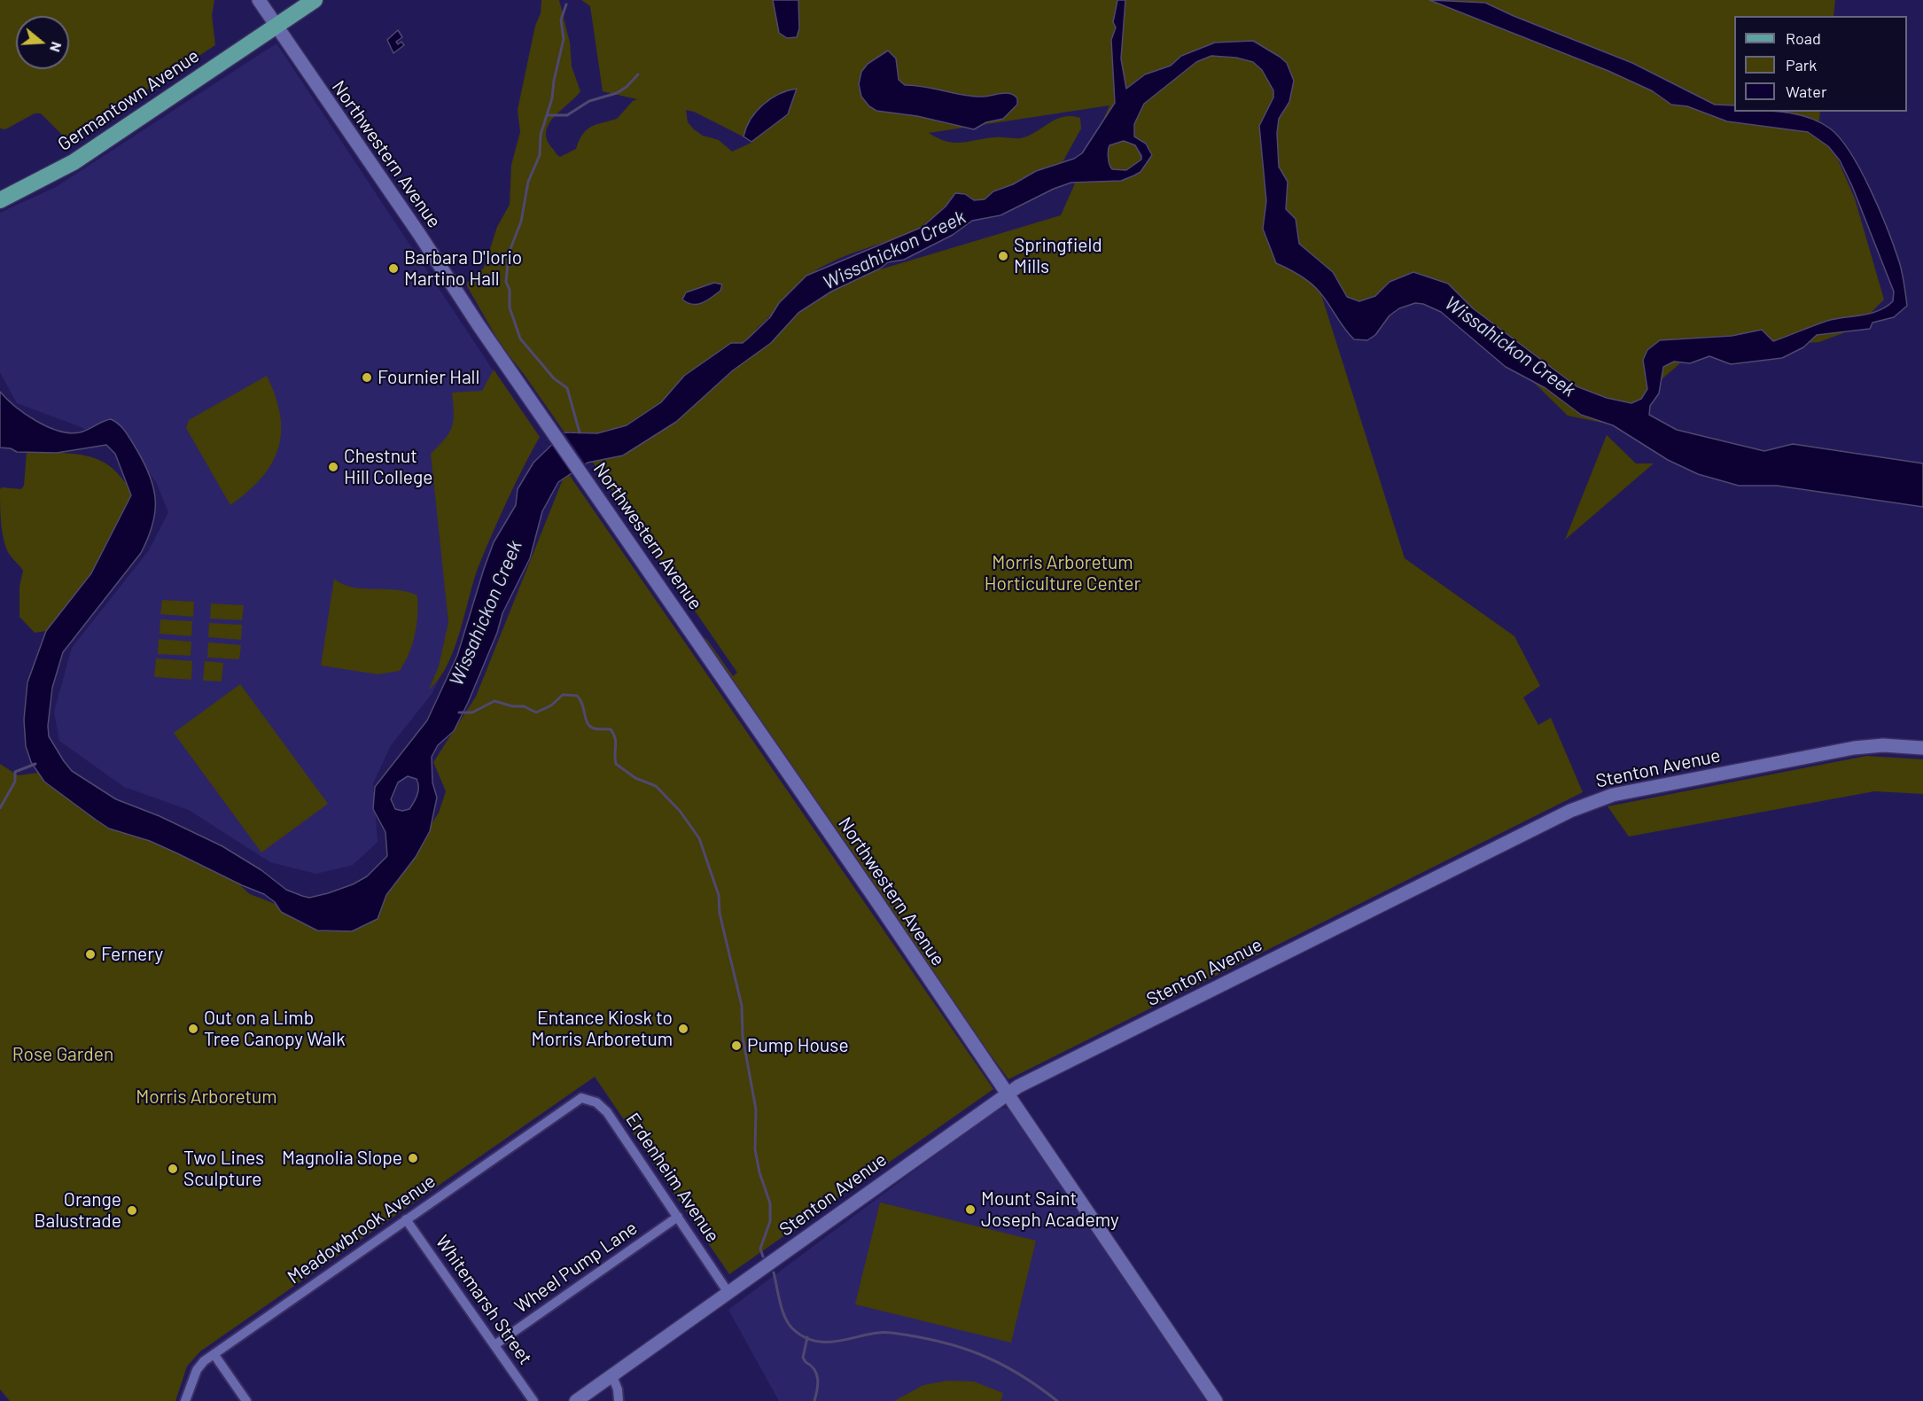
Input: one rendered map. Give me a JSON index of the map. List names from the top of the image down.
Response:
{
  "streets": {
    "main road": ["Germantown Avenue"],
    "street": [
      "Northwestern Avenue",
      "Stenton Avenue",
      "Erdenheim Avenue",
      "Meadowbrook Avenue",
      "Wheel Pump Lane",
      "Whitemarsh Street"
    ]
  },
  "crossings": [
    ["Germantown Avenue", "Northwestern Avenue"],
    ["Northwestern Avenue", "Stenton Avenue"],
    ["Stenton Avenue", "Erdenheim Avenue"],
    ["Erdenheim Avenue", "Meadowbrook Avenue"],
    ["Erdenheim Avenue", "Wheel Pump Lane"],
    ["Meadowbrook Avenue", "Whitemarsh Street"],
    ["Wheel Pump Lane", "Whitemarsh Street"]
  ],
  "water": ["Wissahickon Creek"],
  "parks": ["Morris Arboretum Horticulture Center", "Rose Garden", "Morris Arboretum"],
  "places": [
    "Springfield Mills",
    "Barbara D'Iorio Martino Hall",
    "Fournier Hall",
    "Chestnut Hill College",
    "Fernery",
    "Out on a Limb Tree Canopy Walk",
    "Entance Kiosk to Morris Arboretum",
    "Pump House",
    "Magnolia Slope",
    "Two Lines Sculpture",
    "Mount Saint Joseph Academy",
    "Orange Balustrade"
  ],
  "legend": ["Road", "Park", "Water"],
  "north": "right"
}
